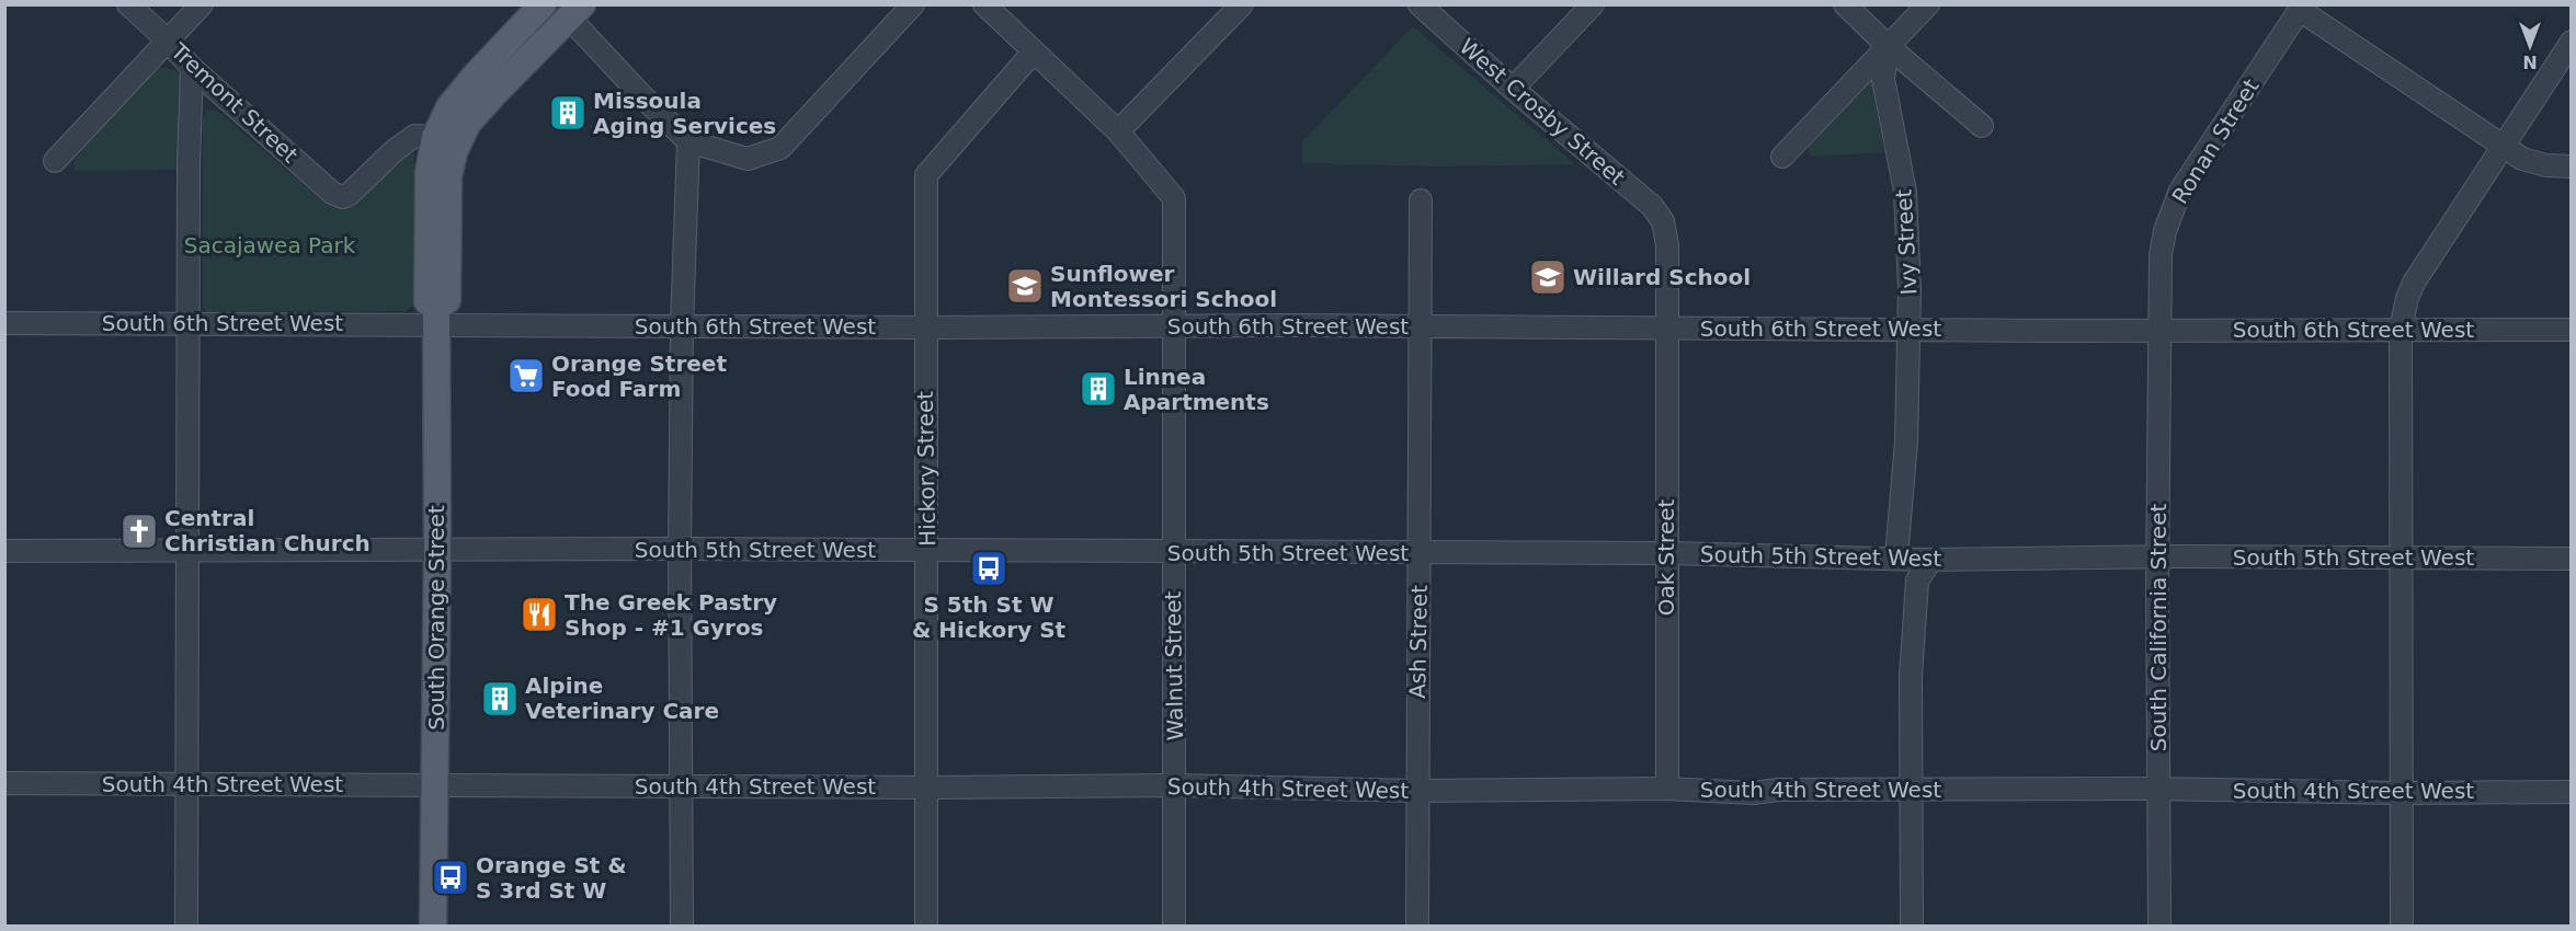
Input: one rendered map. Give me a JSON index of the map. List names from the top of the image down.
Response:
{
  "streets": {
    "main road": ["South Orange Street"],
    "street": [
      "Tremont Street",
      "West Crosby Street",
      "Ronan Street",
      "Ivy Street",
      "South 6th Street West",
      "Hickory Street",
      "South 5th Street West",
      "Oak Street",
      "South California Street",
      "Ash Street",
      "Walnut Street",
      "South 4th Street West"
    ]
  },
  "crossings": [
    ["West Crosby Street", "Oak Street"],
    ["Ronan Street", "South 6th Street West"],
    ["Ronan Street", "South California Street"],
    ["Ivy Street", "South 6th Street West"],
    ["Ivy Street", "South 5th Street West"],
    ["South 6th Street West", "Hickory Street"],
    ["South 6th Street West", "Oak Street"],
    ["South 6th Street West", "South Orange Street"],
    ["South 6th Street West", "South California Street"],
    ["South 6th Street West", "Ash Street"],
    ["South 6th Street West", "Walnut Street"],
    ["Hickory Street", "South 5th Street West"],
    ["Hickory Street", "Walnut Street"],
    ["Hickory Street", "South 4th Street West"],
    ["South 5th Street West", "Oak Street"],
    ["South 5th Street West", "South Orange Street"],
    ["South 5th Street West", "South California Street"],
    ["South 5th Street West", "Ash Street"],
    ["South 5th Street West", "Walnut Street"],
    ["Oak Street", "South 4th Street West"],
    ["South Orange Street", "South 4th Street West"],
    ["South California Street", "South 4th Street West"],
    ["Ash Street", "South 4th Street West"],
    ["Walnut Street", "South 4th Street West"]
  ],
  "parks": ["Sacajawea Park"],
  "places": {
    "building": ["Missoula Aging Services", "Linnea Apartments", "Alpine Veterinary Care"],
    "school or university": ["Willard School", "Sunflower Montessori School"],
    "supermarket": ["Orange Street Food Farm"],
    "church": ["Central Christian Church"],
    "bus stop": ["S 5th St W & Hickory St", "Orange St & S 3rd St W"],
    "restaurant": ["The Greek Pastry Shop - #1 Gyros"]
  },
  "north": "bottom"
}
